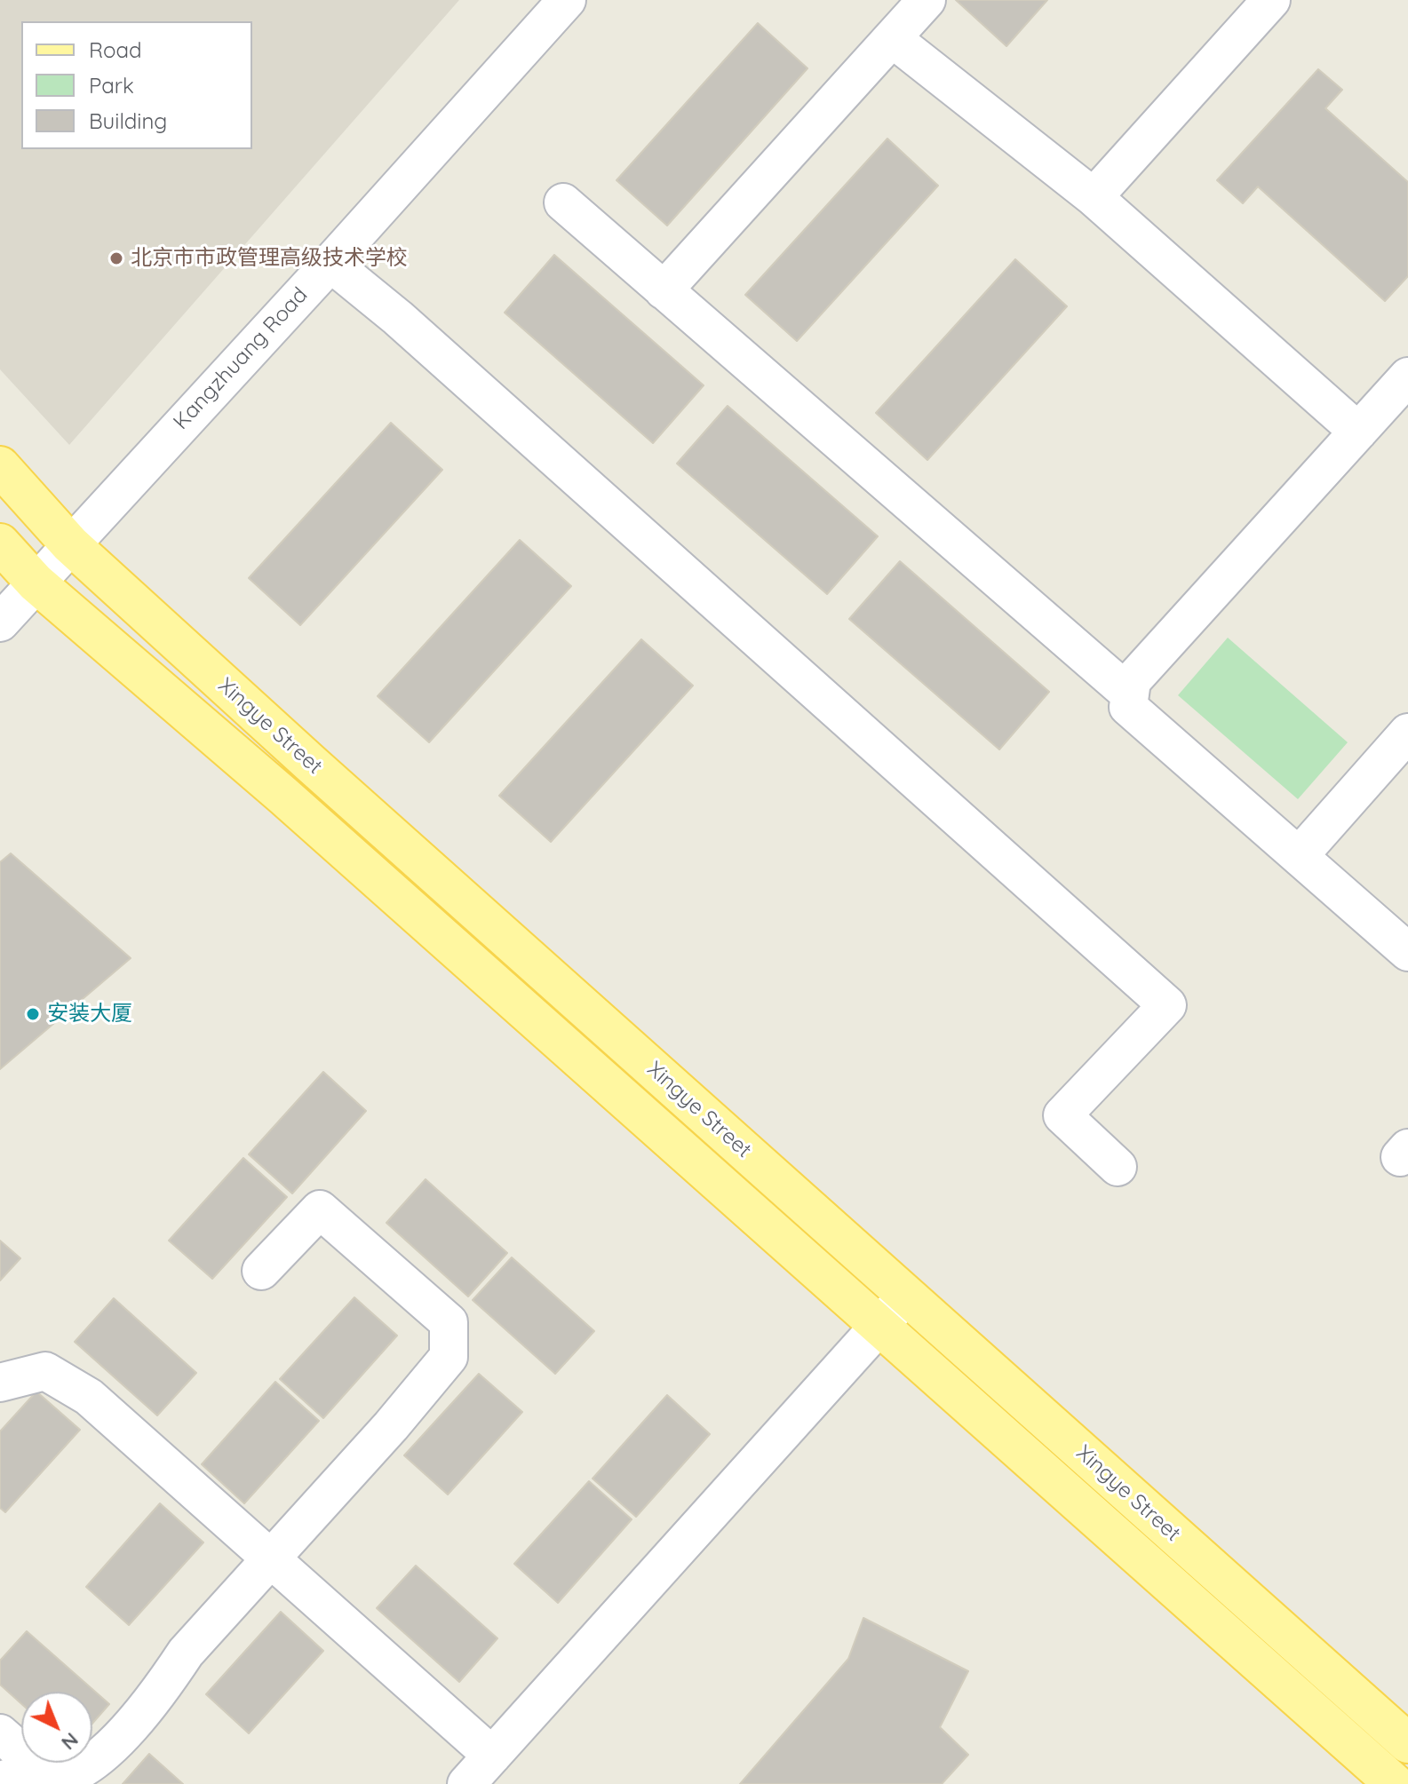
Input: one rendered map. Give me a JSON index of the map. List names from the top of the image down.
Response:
{
  "streets": {
    "main road": ["Xingye Street"],
    "street": ["Kangzhuang Road"]
  },
  "crossings": [
    ["Kangzhuang Road", "Xingye Street"]
  ],
  "places": ["北京市市政管理高级技术学校", "安装大厦"],
  "legend": ["Road", "Park", "Building"],
  "north": "bottom right"
}
